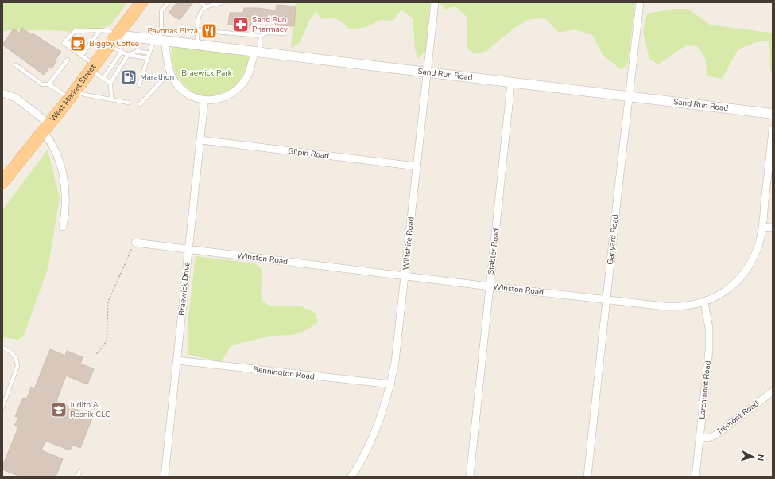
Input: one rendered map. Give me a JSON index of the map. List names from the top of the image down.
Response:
{
  "streets": {
    "main road": ["West Market Street"],
    "street": [
      "Sand Run Road",
      "Gilpin Road",
      "Ganyard Road",
      "Wiltshire Road",
      "Stabler Road",
      "Winston Road",
      "Braewick Drive",
      "Bennington Road",
      "Larchmont Road",
      "Tremont Road"
    ]
  },
  "crossings": [
    ["Sand Run Road", "West Market Street"],
    ["Sand Run Road", "Ganyard Road"],
    ["Sand Run Road", "Wiltshire Road"],
    ["Sand Run Road", "Stabler Road"],
    ["Gilpin Road", "Wiltshire Road"],
    ["Gilpin Road", "Braewick Drive"],
    ["Ganyard Road", "Winston Road"],
    ["Wiltshire Road", "Winston Road"],
    ["Wiltshire Road", "Bennington Road"],
    ["Stabler Road", "Winston Road"],
    ["Winston Road", "Braewick Drive"],
    ["Winston Road", "Larchmont Road"],
    ["Braewick Drive", "Bennington Road"],
    ["Larchmont Road", "Tremont Road"]
  ],
  "parks": ["Braewick Park"],
  "places": {
    "pharmacy": ["Sand Run Pharmacy"],
    "restaurant": ["Pavonas Pizza"],
    "cafe": ["Biggby Coffee"],
    "fuel station": ["Marathon"],
    "school or university": ["Judith A. Resnik CLC"]
  },
  "north": "right"
}
